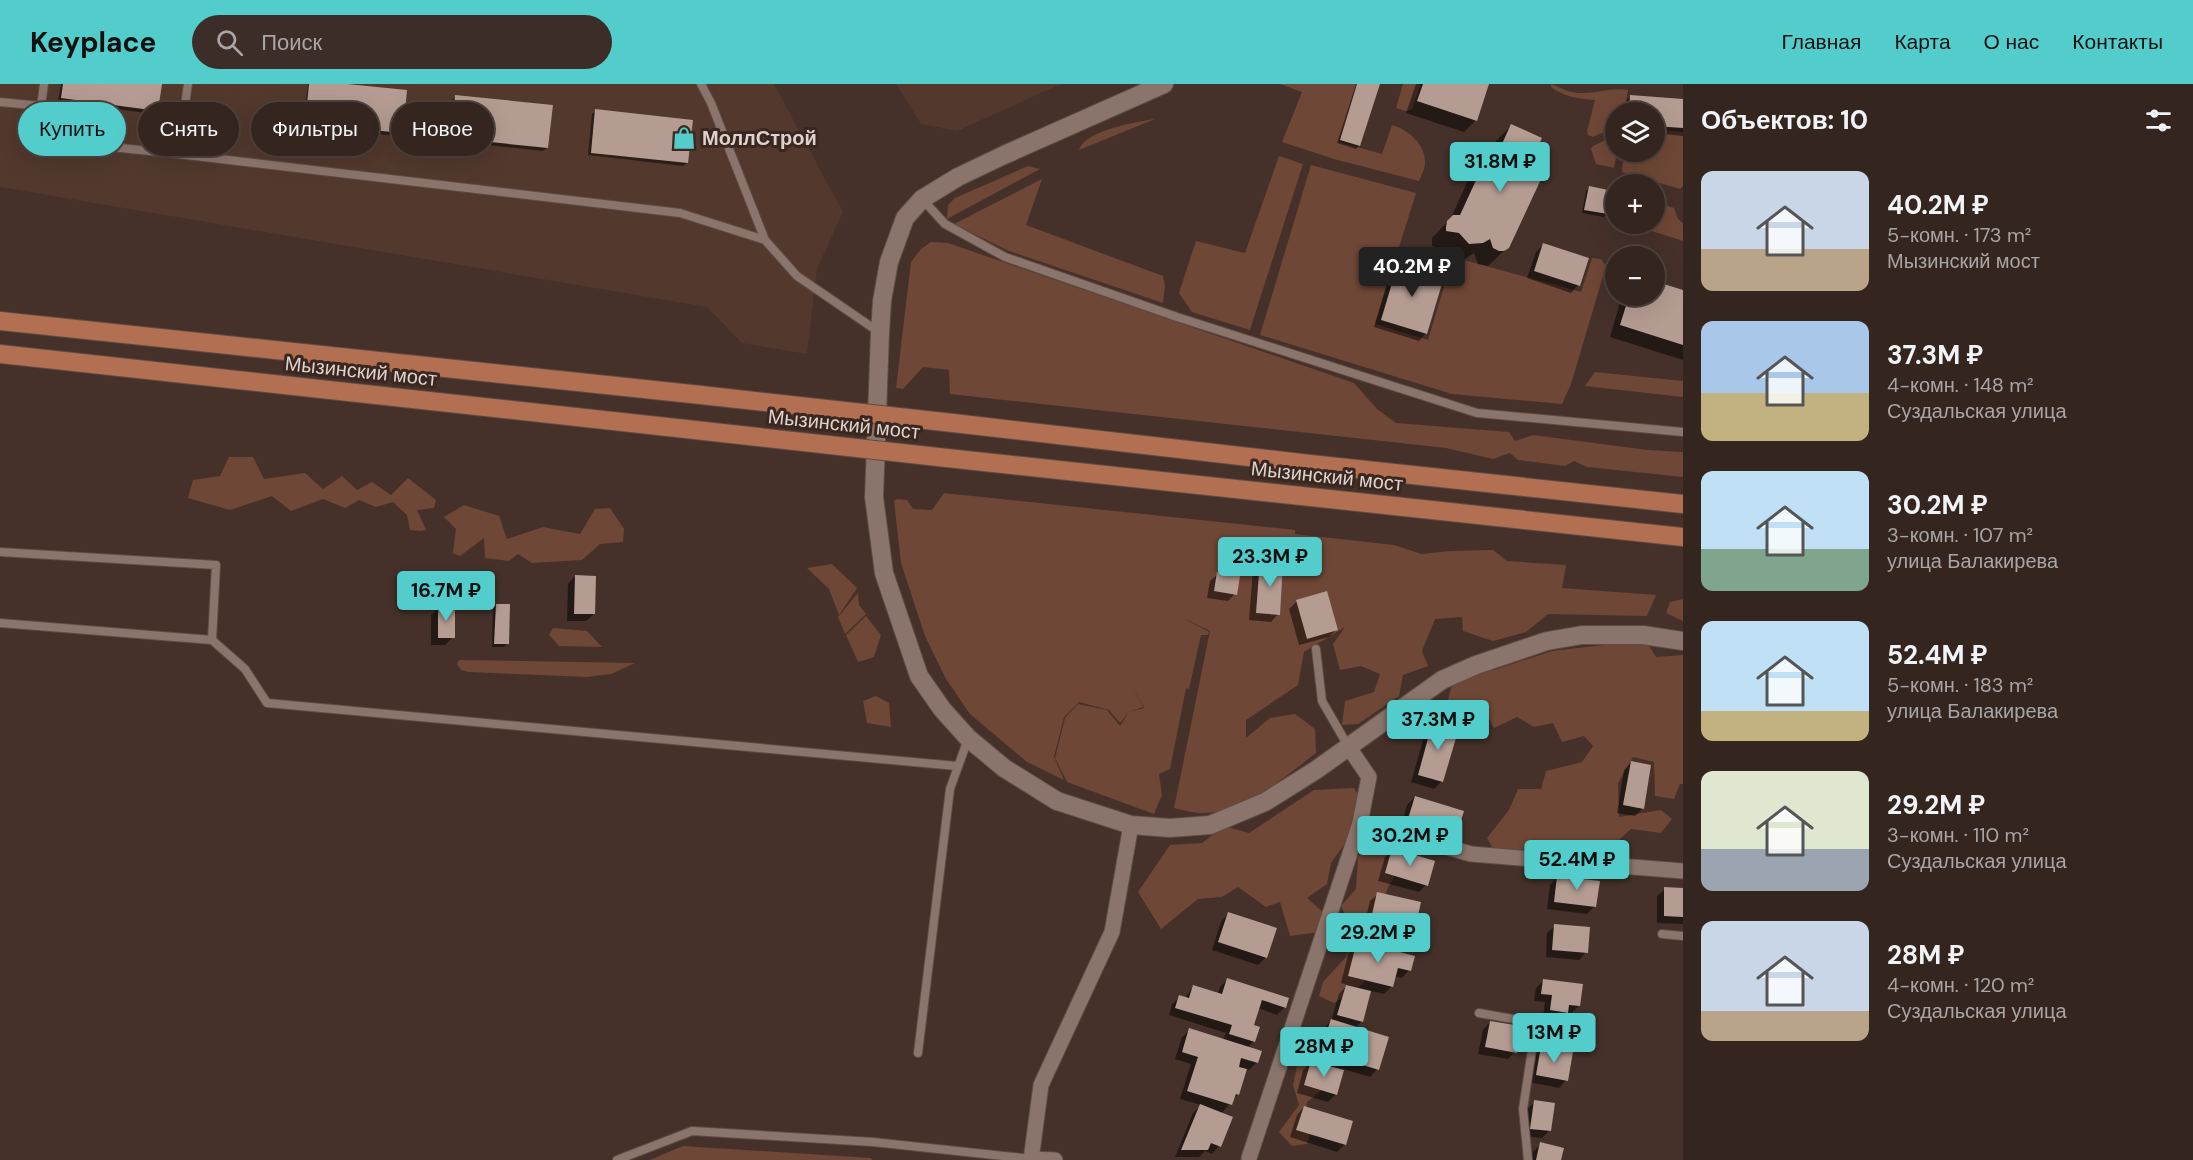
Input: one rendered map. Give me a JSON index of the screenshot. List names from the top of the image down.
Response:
{
  "streets": {
    "main road": ["Мызинский мост"]
  },
  "places": {
    "shop": ["МоллСтрой"]
  },
  "page": {
    "header": "Keyplace",
    "search": "Поиск",
    "nav": [
      "Главная",
      "Карта",
      "О нас",
      "Контакты"
    ],
    "heading": "Объектов: 10",
    "map_buttons": ["+", "−"],
    "chip": [
      "Купить",
      "Снять",
      "Фильтры",
      "Новое"
    ],
    "price": [
      "31.8M ₽",
      "40.2M ₽",
      "23.3M ₽",
      "16.7M ₽",
      "37.3M ₽",
      "30.2M ₽",
      "52.4M ₽",
      "29.2M ₽",
      "13M ₽",
      "28M ₽"
    ],
    "list": [
      {
        "name": "40.2M ₽",
        "note": "5-комн. · 173 m² · Мызинский мост"
      },
      {
        "name": "37.3M ₽",
        "note": "4-комн. · 148 m² · Суздальская улица"
      },
      {
        "name": "30.2M ₽",
        "note": "3-комн. · 107 m² · улица Балакирева"
      },
      {
        "name": "52.4M ₽",
        "note": "5-комн. · 183 m² · улица Балакирева"
      },
      {
        "name": "29.2M ₽",
        "note": "3-комн. · 110 m² · Суздальская улица"
      },
      {
        "name": "28M ₽",
        "note": "4-комн. · 120 m² · Суздальская улица"
      }
    ]
  }
}
